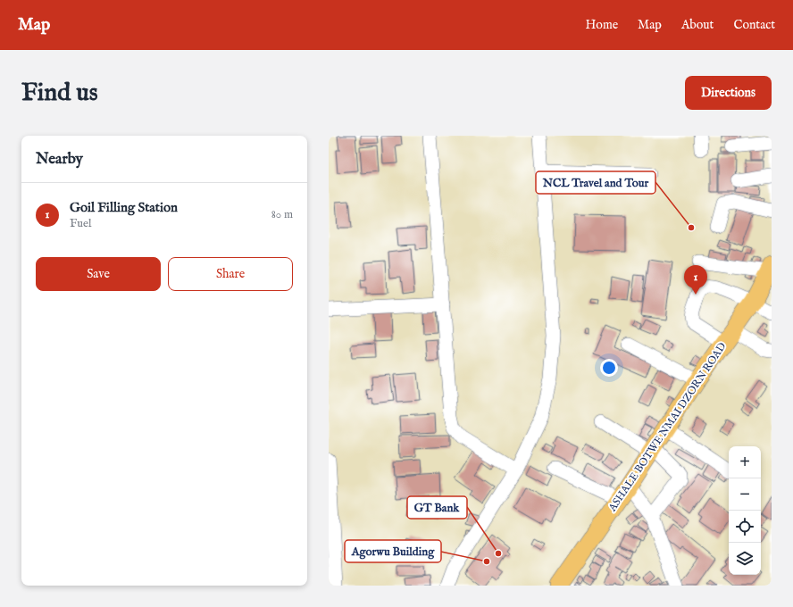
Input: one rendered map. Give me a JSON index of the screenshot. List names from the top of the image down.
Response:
{
  "streets": {
    "main road": ["ASHALE BOTWE NMAI DZORN ROAD"]
  },
  "places": ["NCL Travel and Tour", "GT Bank", "Agorwu Building"],
  "page": {
    "header": "Map",
    "nav": [
      "Home",
      "Map",
      "About",
      "Contact"
    ],
    "buttons": [
      "Directions",
      ["Save", "Share"]
    ],
    "title": "Find us",
    "heading": "Nearby",
    "list": [
      {
        "mark": "1",
        "name": "Goil Filling Station",
        "note": "Fuel",
        "value": "80 m"
      }
    ],
    "pins": "1",
    "map_buttons": ["+", "−"]
  }
}
